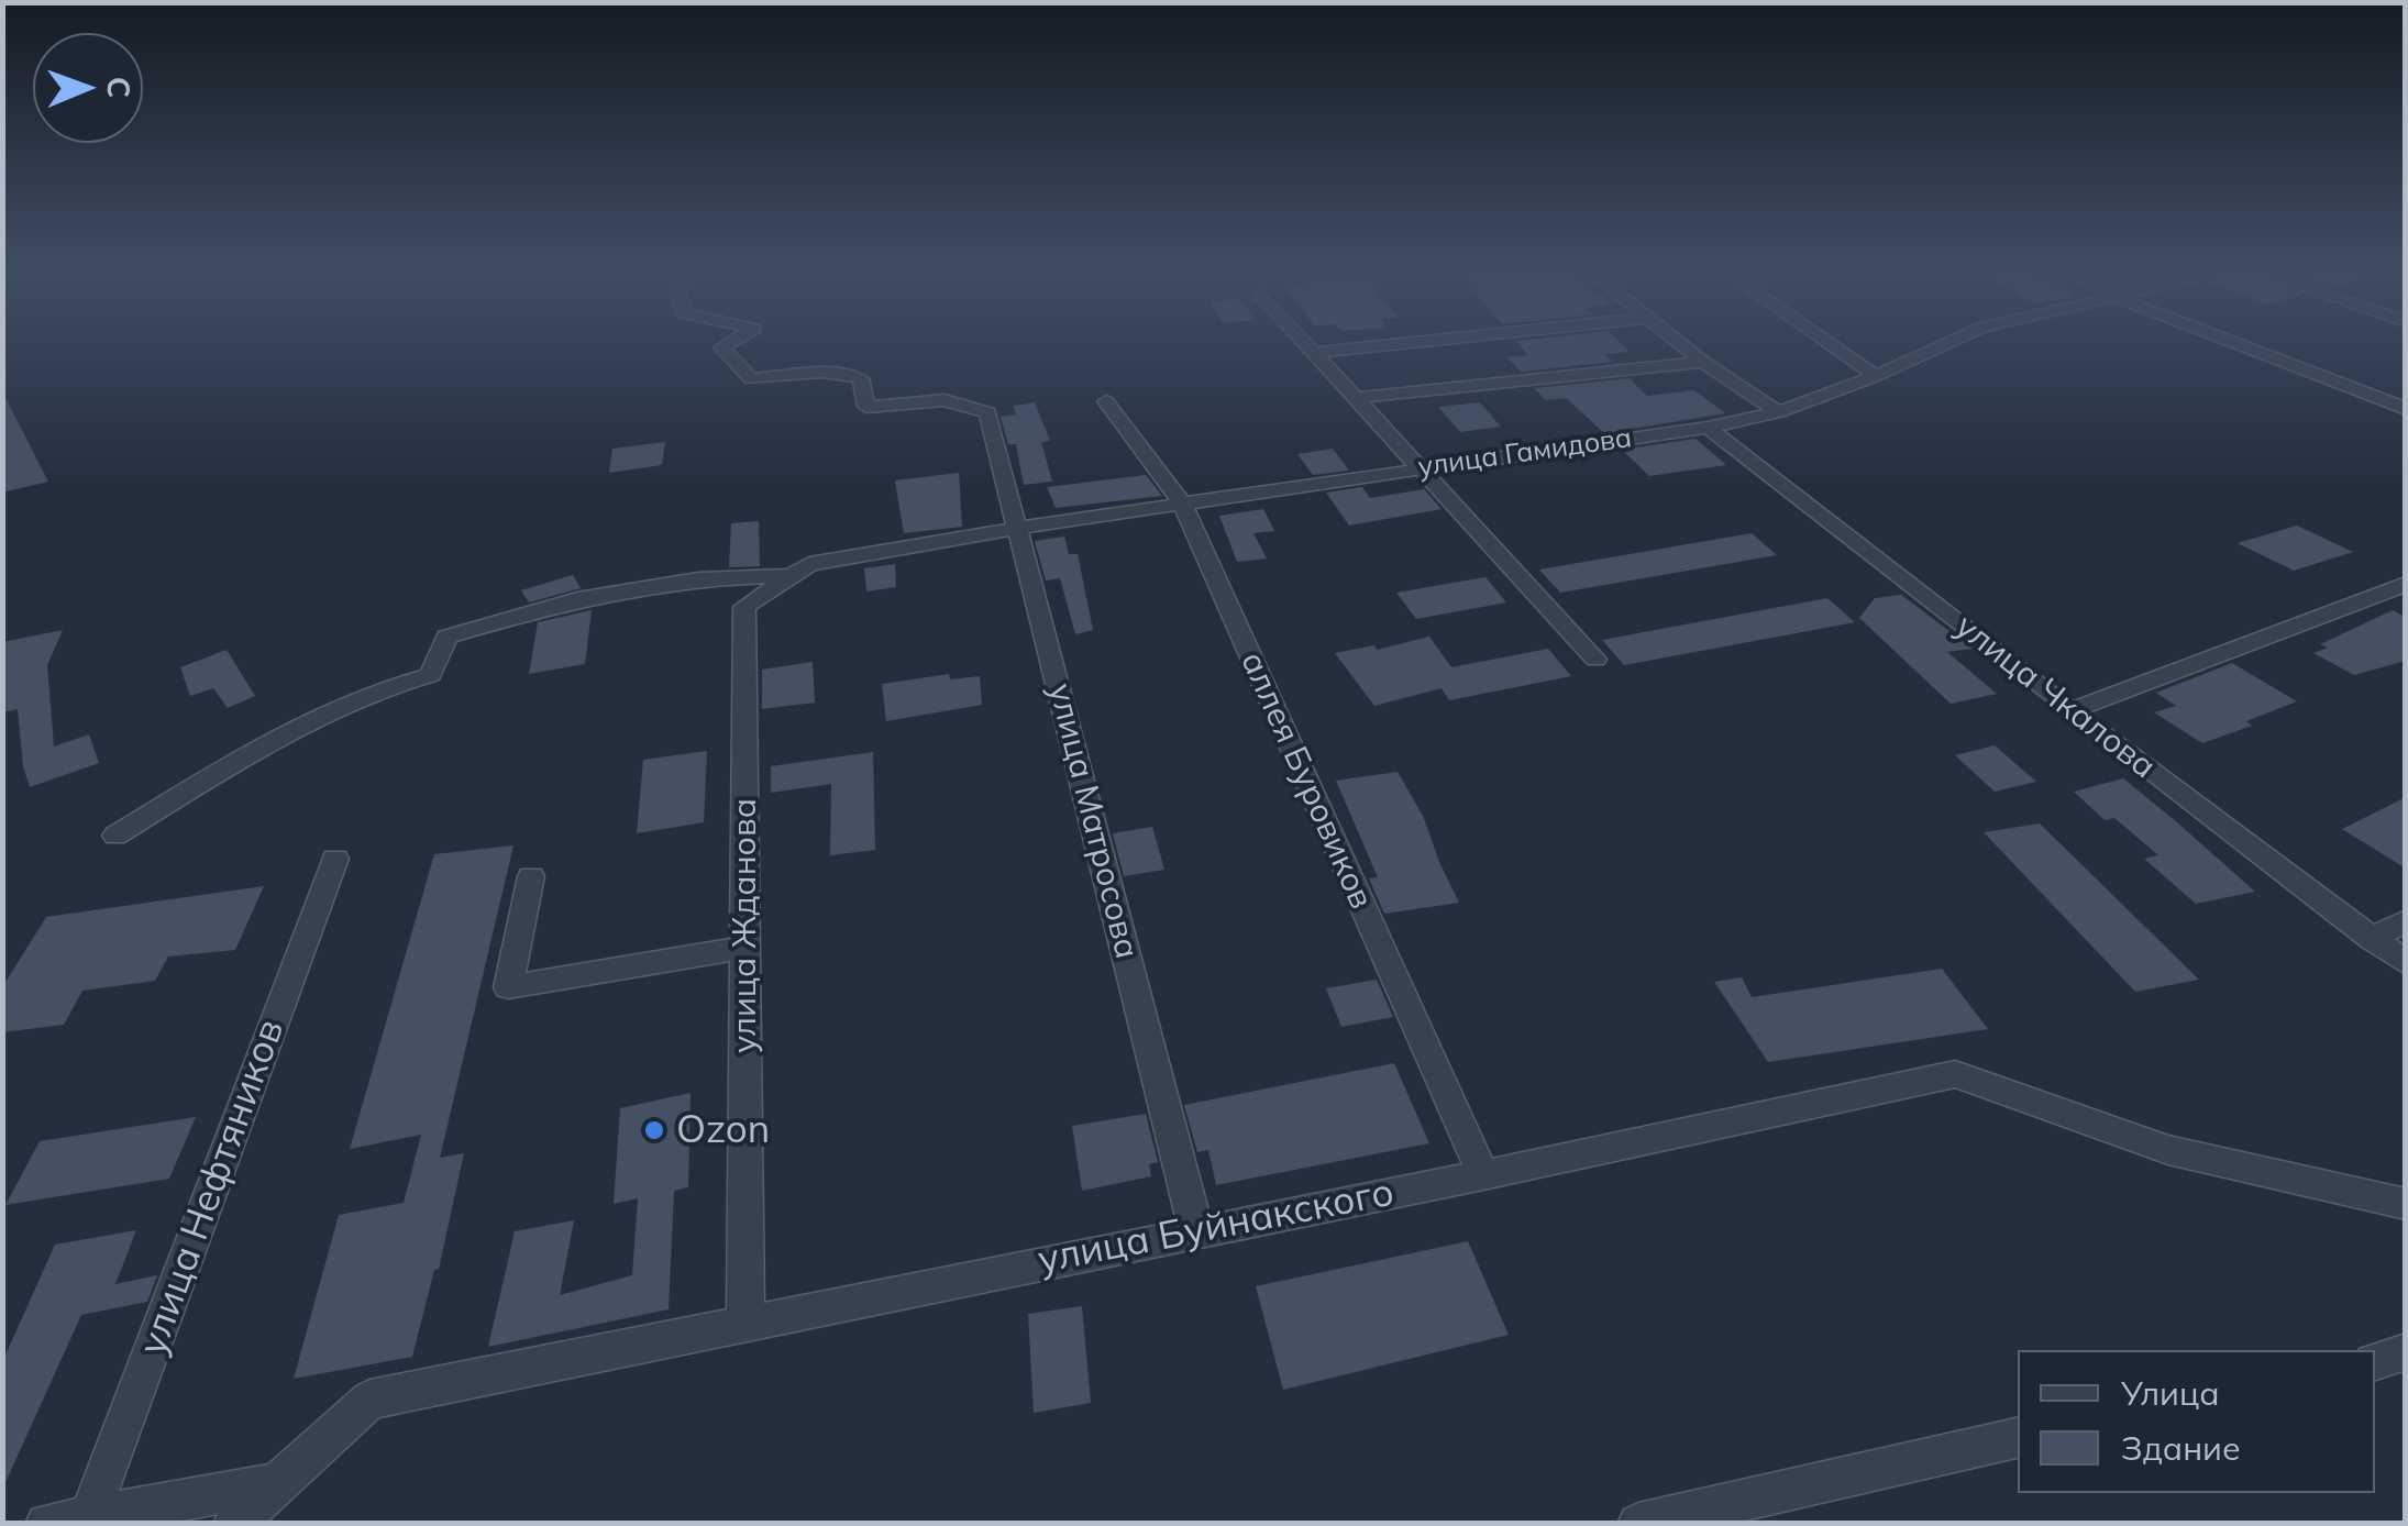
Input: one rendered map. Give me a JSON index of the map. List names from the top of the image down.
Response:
{
  "streets": {
    "street": [
      "улица Гамидова",
      "улица Чкалова",
      "аллея Буровиков",
      "улица Матросова",
      "улица Жданова",
      "улица Нефтяников",
      "улица Буйнакского"
    ]
  },
  "crossings": [
    ["улица Гамидова", "улица Чкалова"],
    ["улица Гамидова", "аллея Буровиков"],
    ["улица Гамидова", "улица Матросова"],
    ["улица Гамидова", "улица Жданова"],
    ["аллея Буровиков", "улица Буйнакского"],
    ["улица Матросова", "улица Буйнакского"],
    ["улица Жданова", "улица Буйнакского"]
  ],
  "places": ["Ozon"],
  "legend": ["Улица", "Здание"],
  "north": "right"
}
